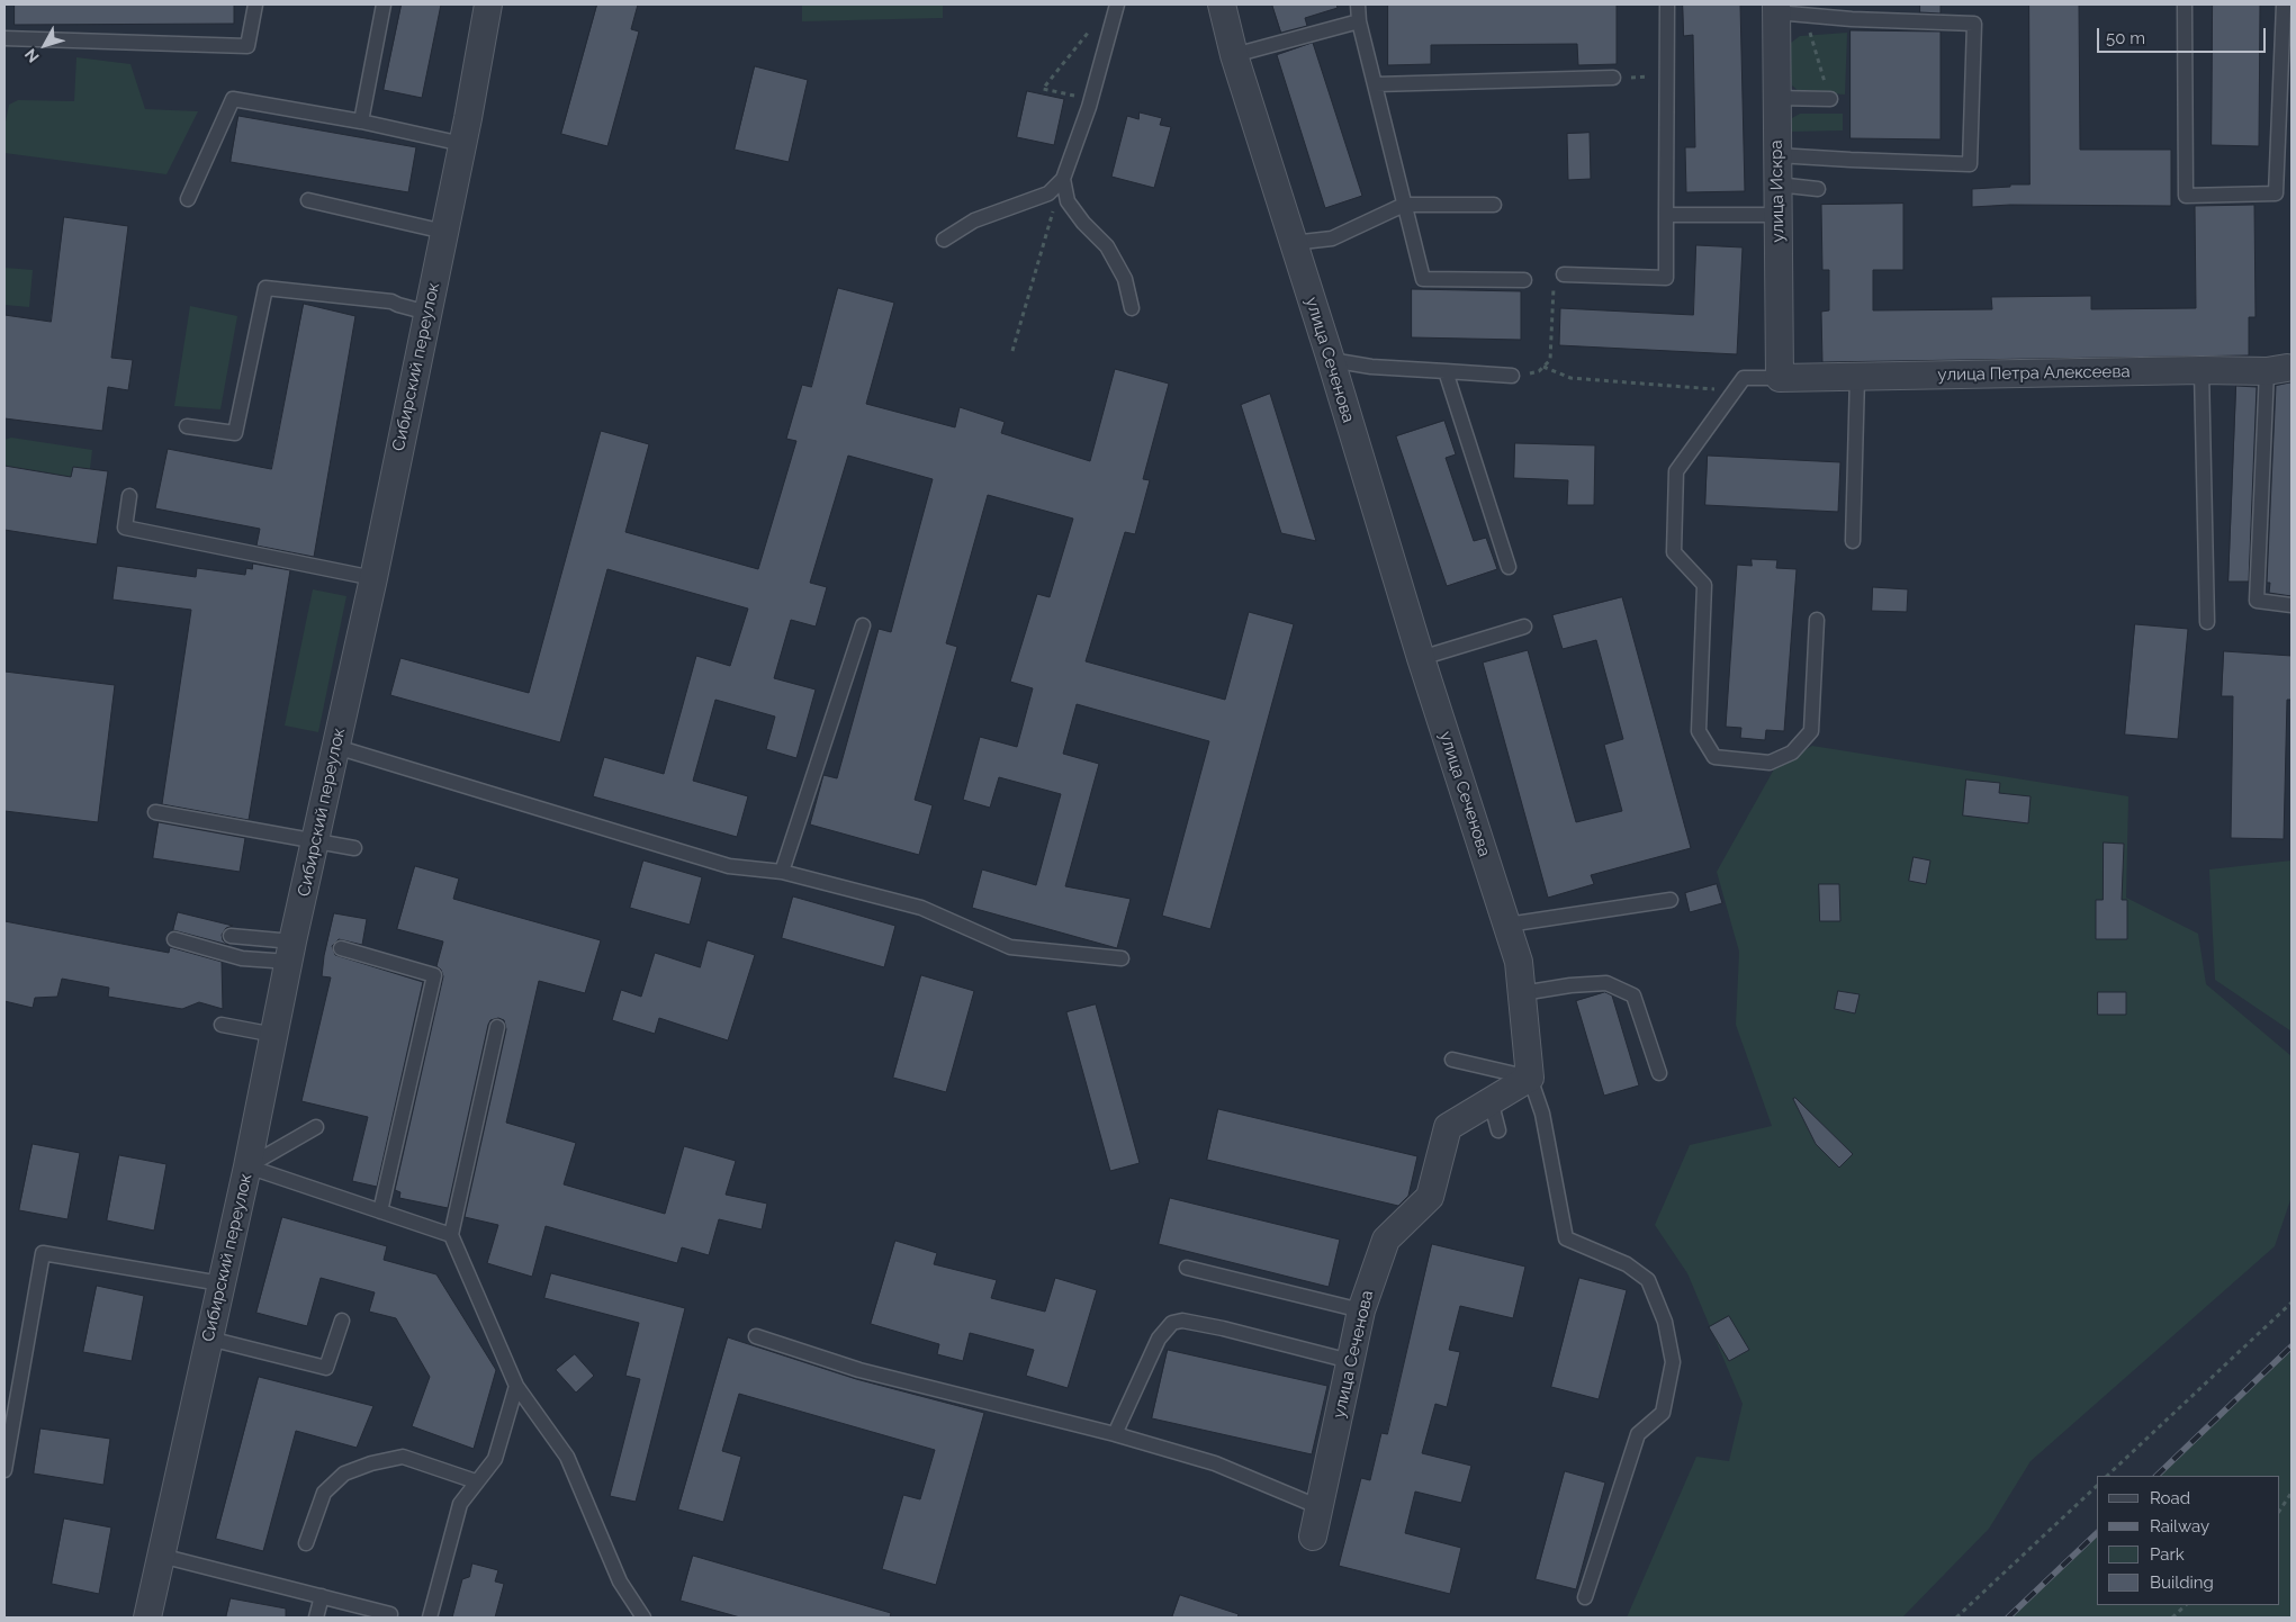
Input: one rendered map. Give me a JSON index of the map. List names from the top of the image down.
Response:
{
  "streets": {
    "street": [
      "улица Искра",
      "улица Сеченова",
      "Сибирский переулок",
      "улица Петра Алексеева"
    ]
  },
  "crossings": [
    ["улица Искра", "улица Петра Алексеева"]
  ],
  "legend": [
    "Road",
    "Railway",
    "Park",
    "Building"
  ],
  "scale_bar": "50 m",
  "north": "bottom left"
}
